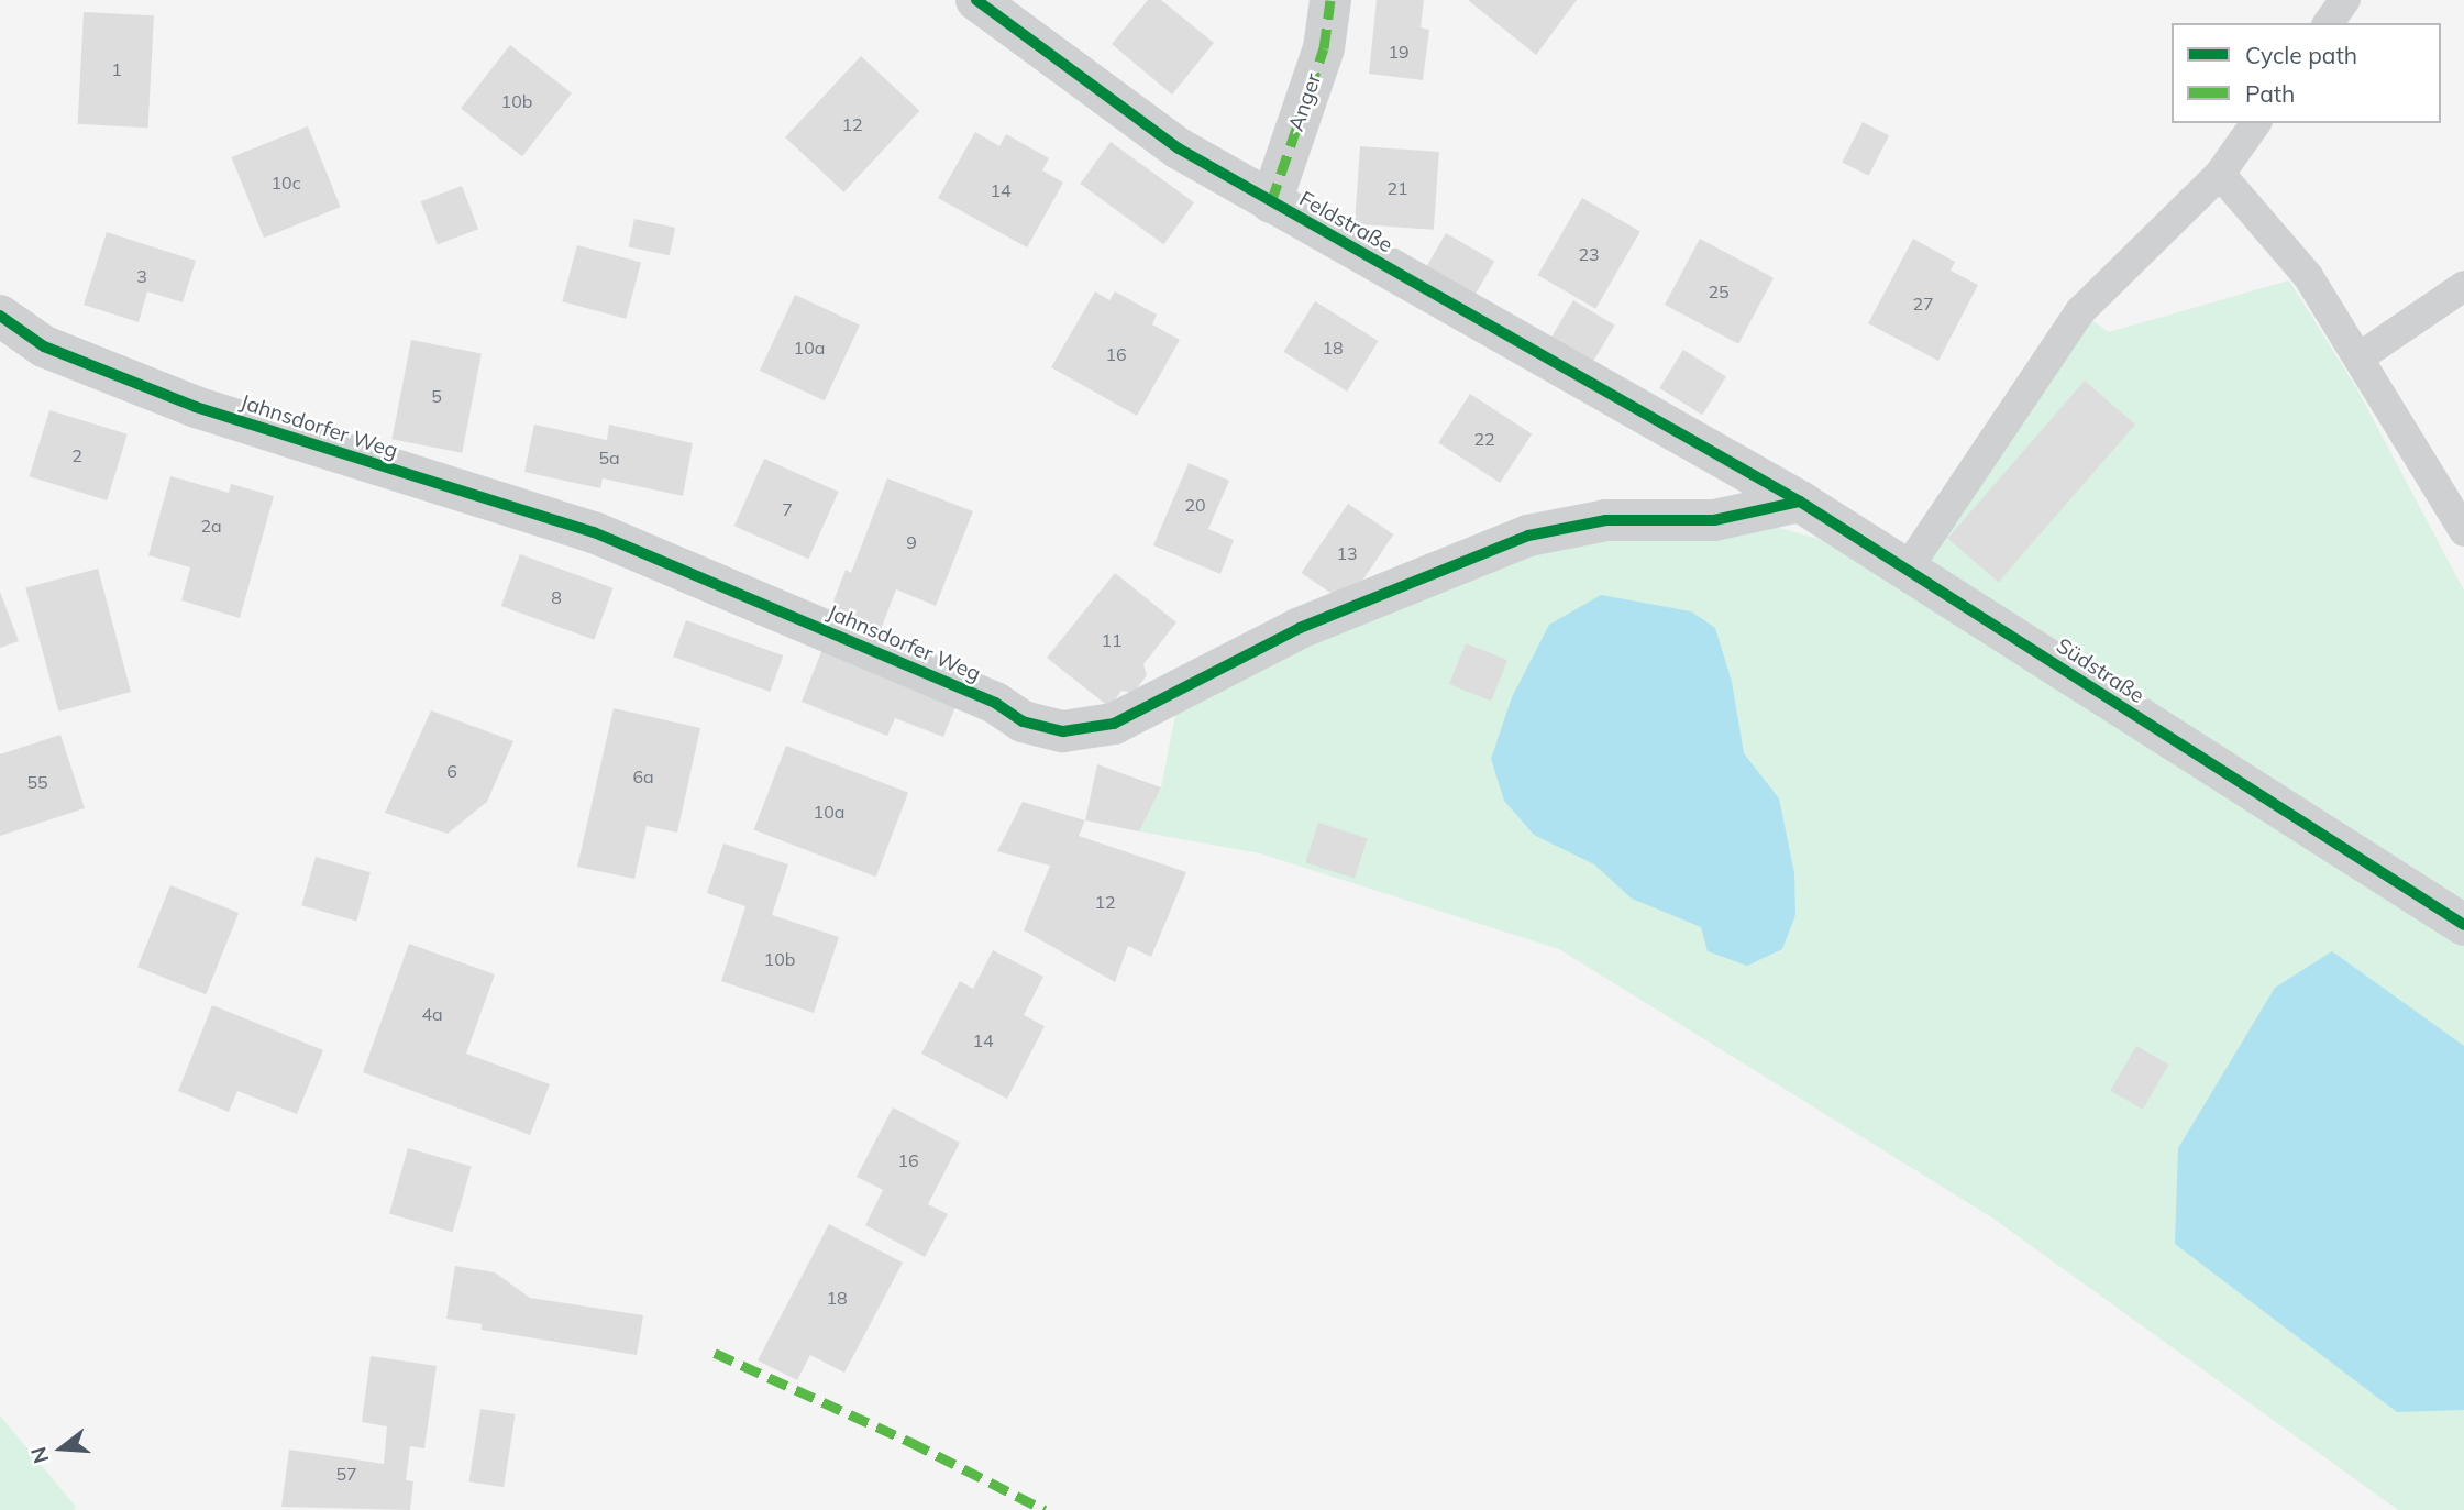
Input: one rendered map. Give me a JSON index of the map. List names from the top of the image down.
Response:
{
  "streets": {
    "street": [
      "Anger",
      "Feldstraße",
      "Jahnsdorfer Weg",
      "Südstraße"
    ]
  },
  "crossings": [
    ["Anger", "Feldstraße"],
    ["Feldstraße", "Südstraße"],
    ["Jahnsdorfer Weg", "Südstraße"]
  ],
  "house_numbers": [
    "19",
    "1",
    "10b",
    "12",
    "10c",
    "21",
    "14",
    "23",
    "3",
    "25",
    "27",
    "10a",
    "18",
    "16",
    "5",
    "22",
    "2",
    "5a",
    "20",
    "7",
    "2a",
    "9",
    "13",
    "8",
    "11",
    "6",
    "6a",
    "55",
    "10a",
    "12",
    "10b",
    "4a",
    "14",
    "16",
    "18",
    "57"
  ],
  "legend": ["Cycle path", "Path"],
  "north": "left"
}
